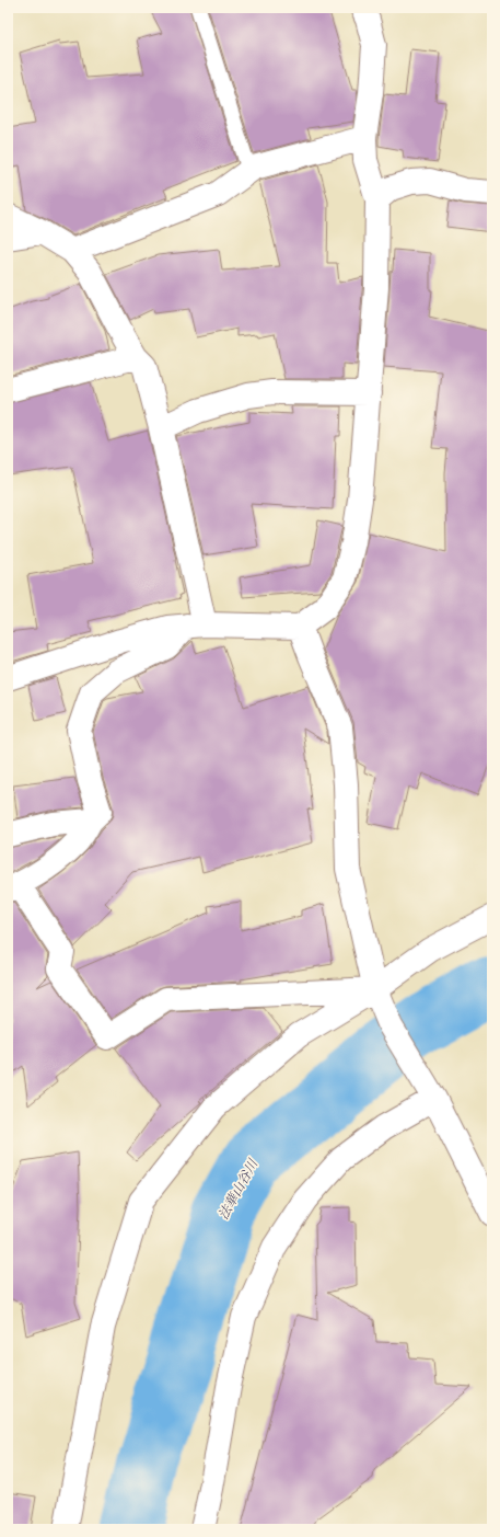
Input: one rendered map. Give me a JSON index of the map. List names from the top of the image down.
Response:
{
  "water": ["法華山谷川"]
}
